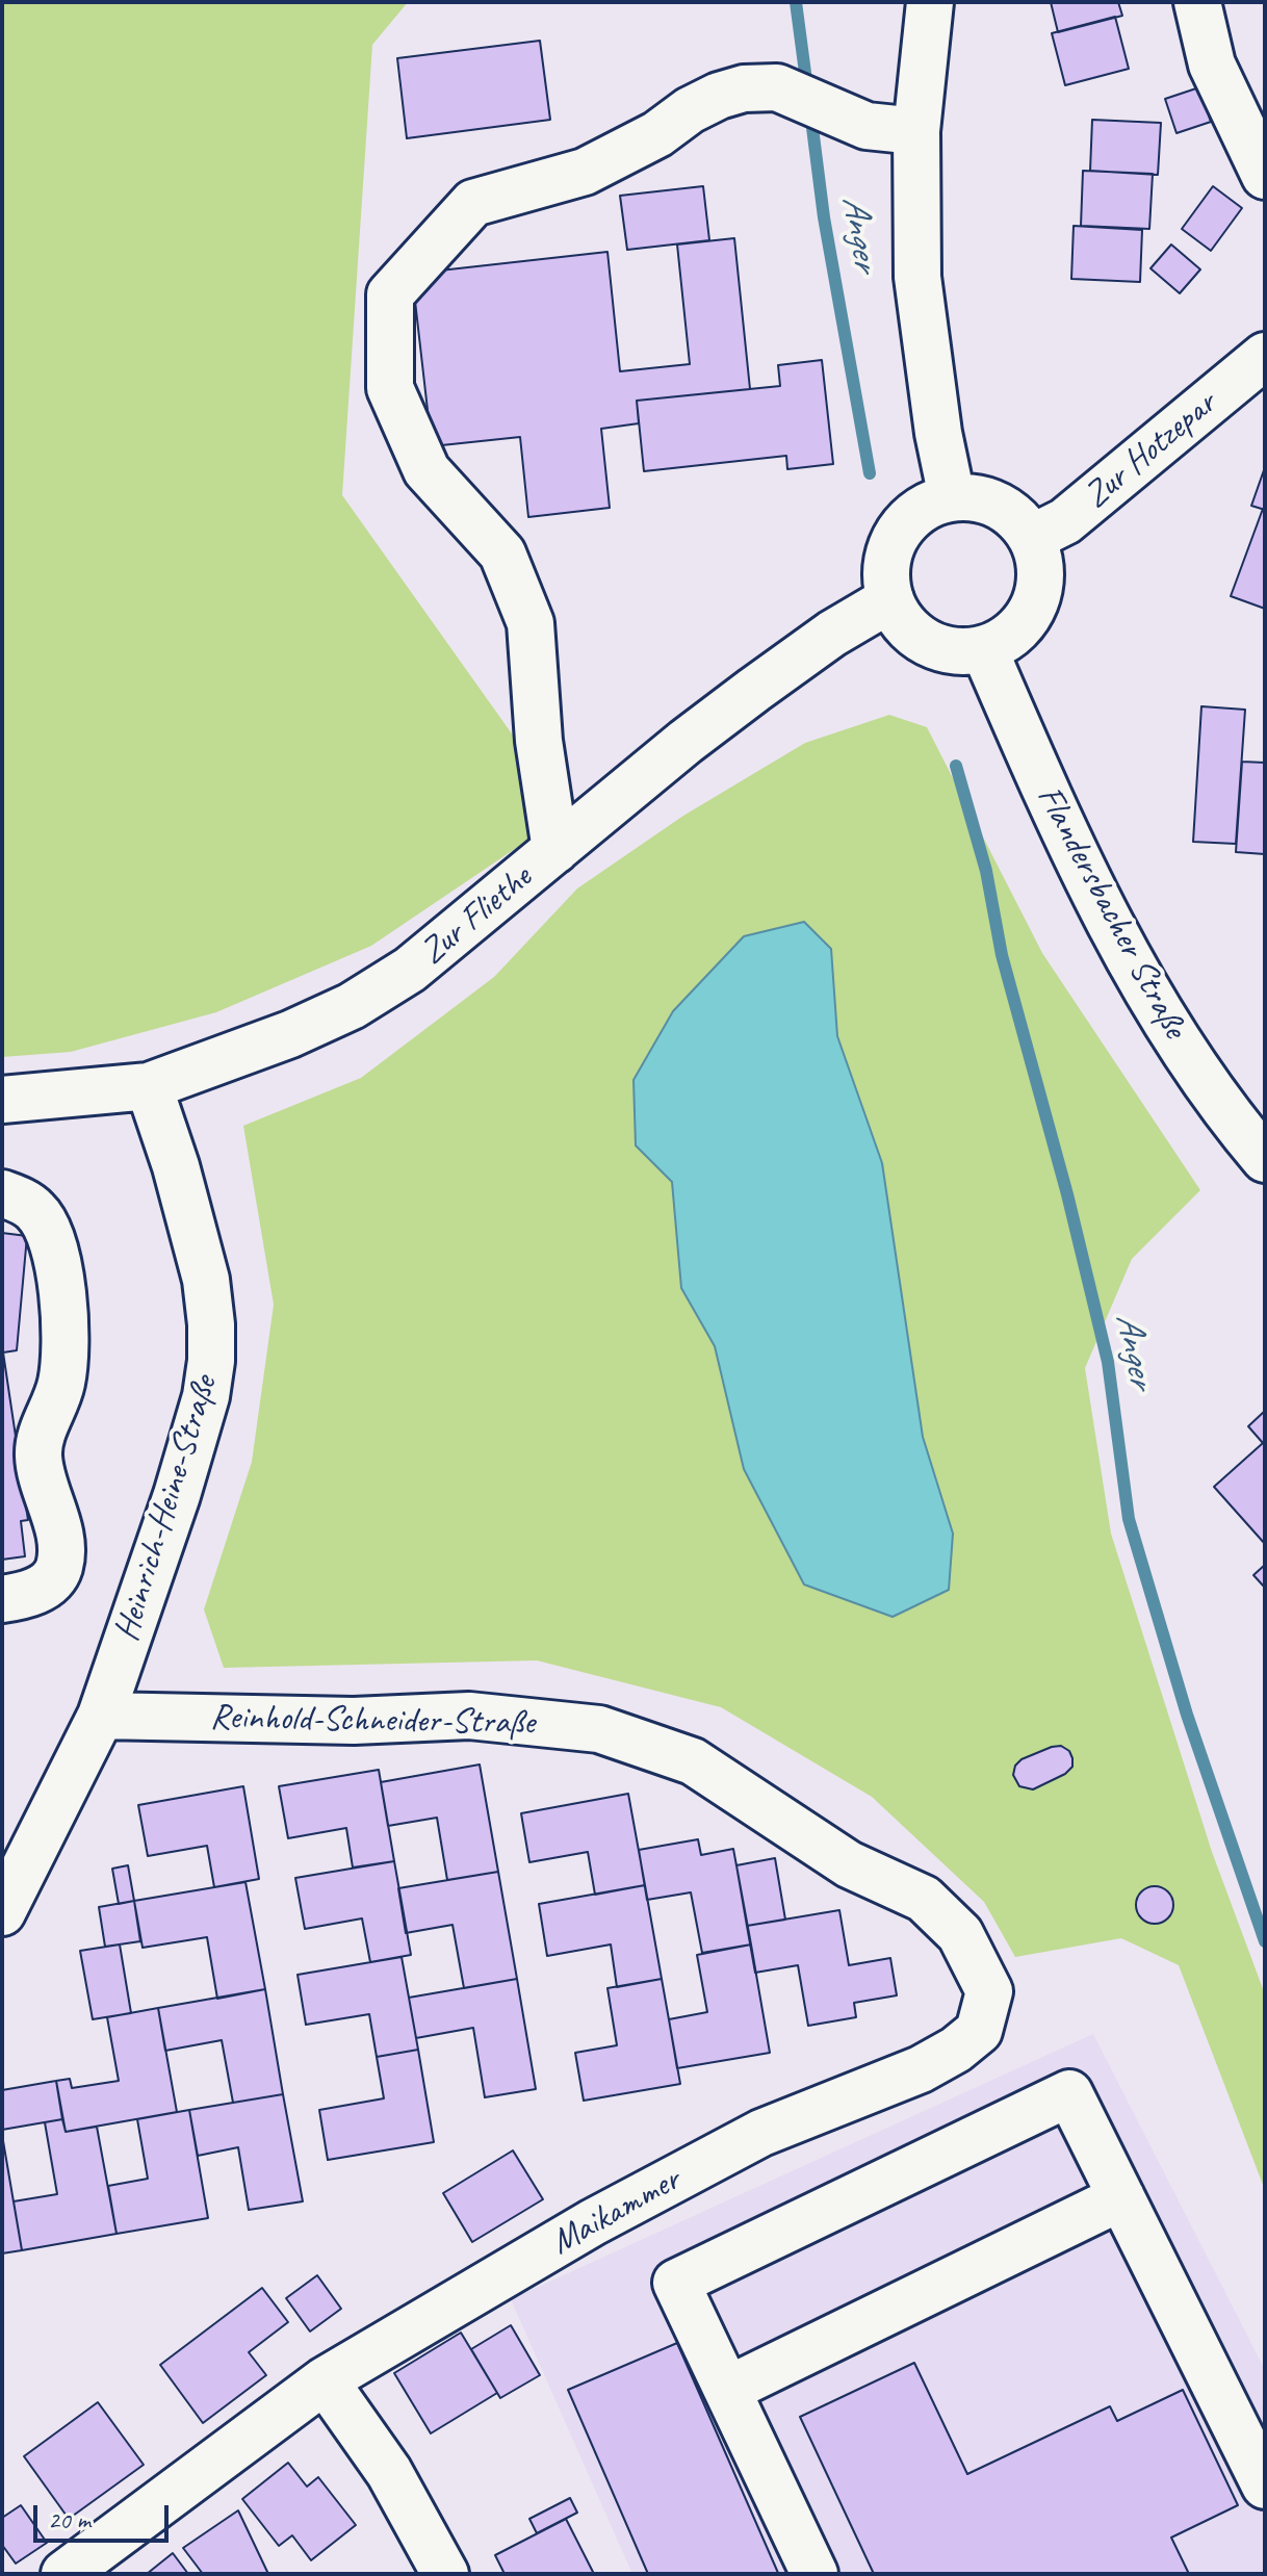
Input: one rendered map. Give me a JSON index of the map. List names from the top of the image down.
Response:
{
  "streets": {
    "street": [
      "Zur Hotzepar",
      "Flandersbacher Straße",
      "Zur Fliethe",
      "Heinrich-Heine-Straße",
      "Reinhold-Schneider-Straße",
      "Maikammer"
    ]
  },
  "crossings": [
    ["Zur Hotzepar", "Flandersbacher Straße"],
    ["Zur Hotzepar", "Zur Fliethe"],
    ["Flandersbacher Straße", "Zur Fliethe"],
    ["Zur Fliethe", "Heinrich-Heine-Straße"],
    ["Heinrich-Heine-Straße", "Reinhold-Schneider-Straße"],
    ["Reinhold-Schneider-Straße", "Maikammer"]
  ],
  "water": ["Anger"],
  "scale_bar": "20 m"
}
